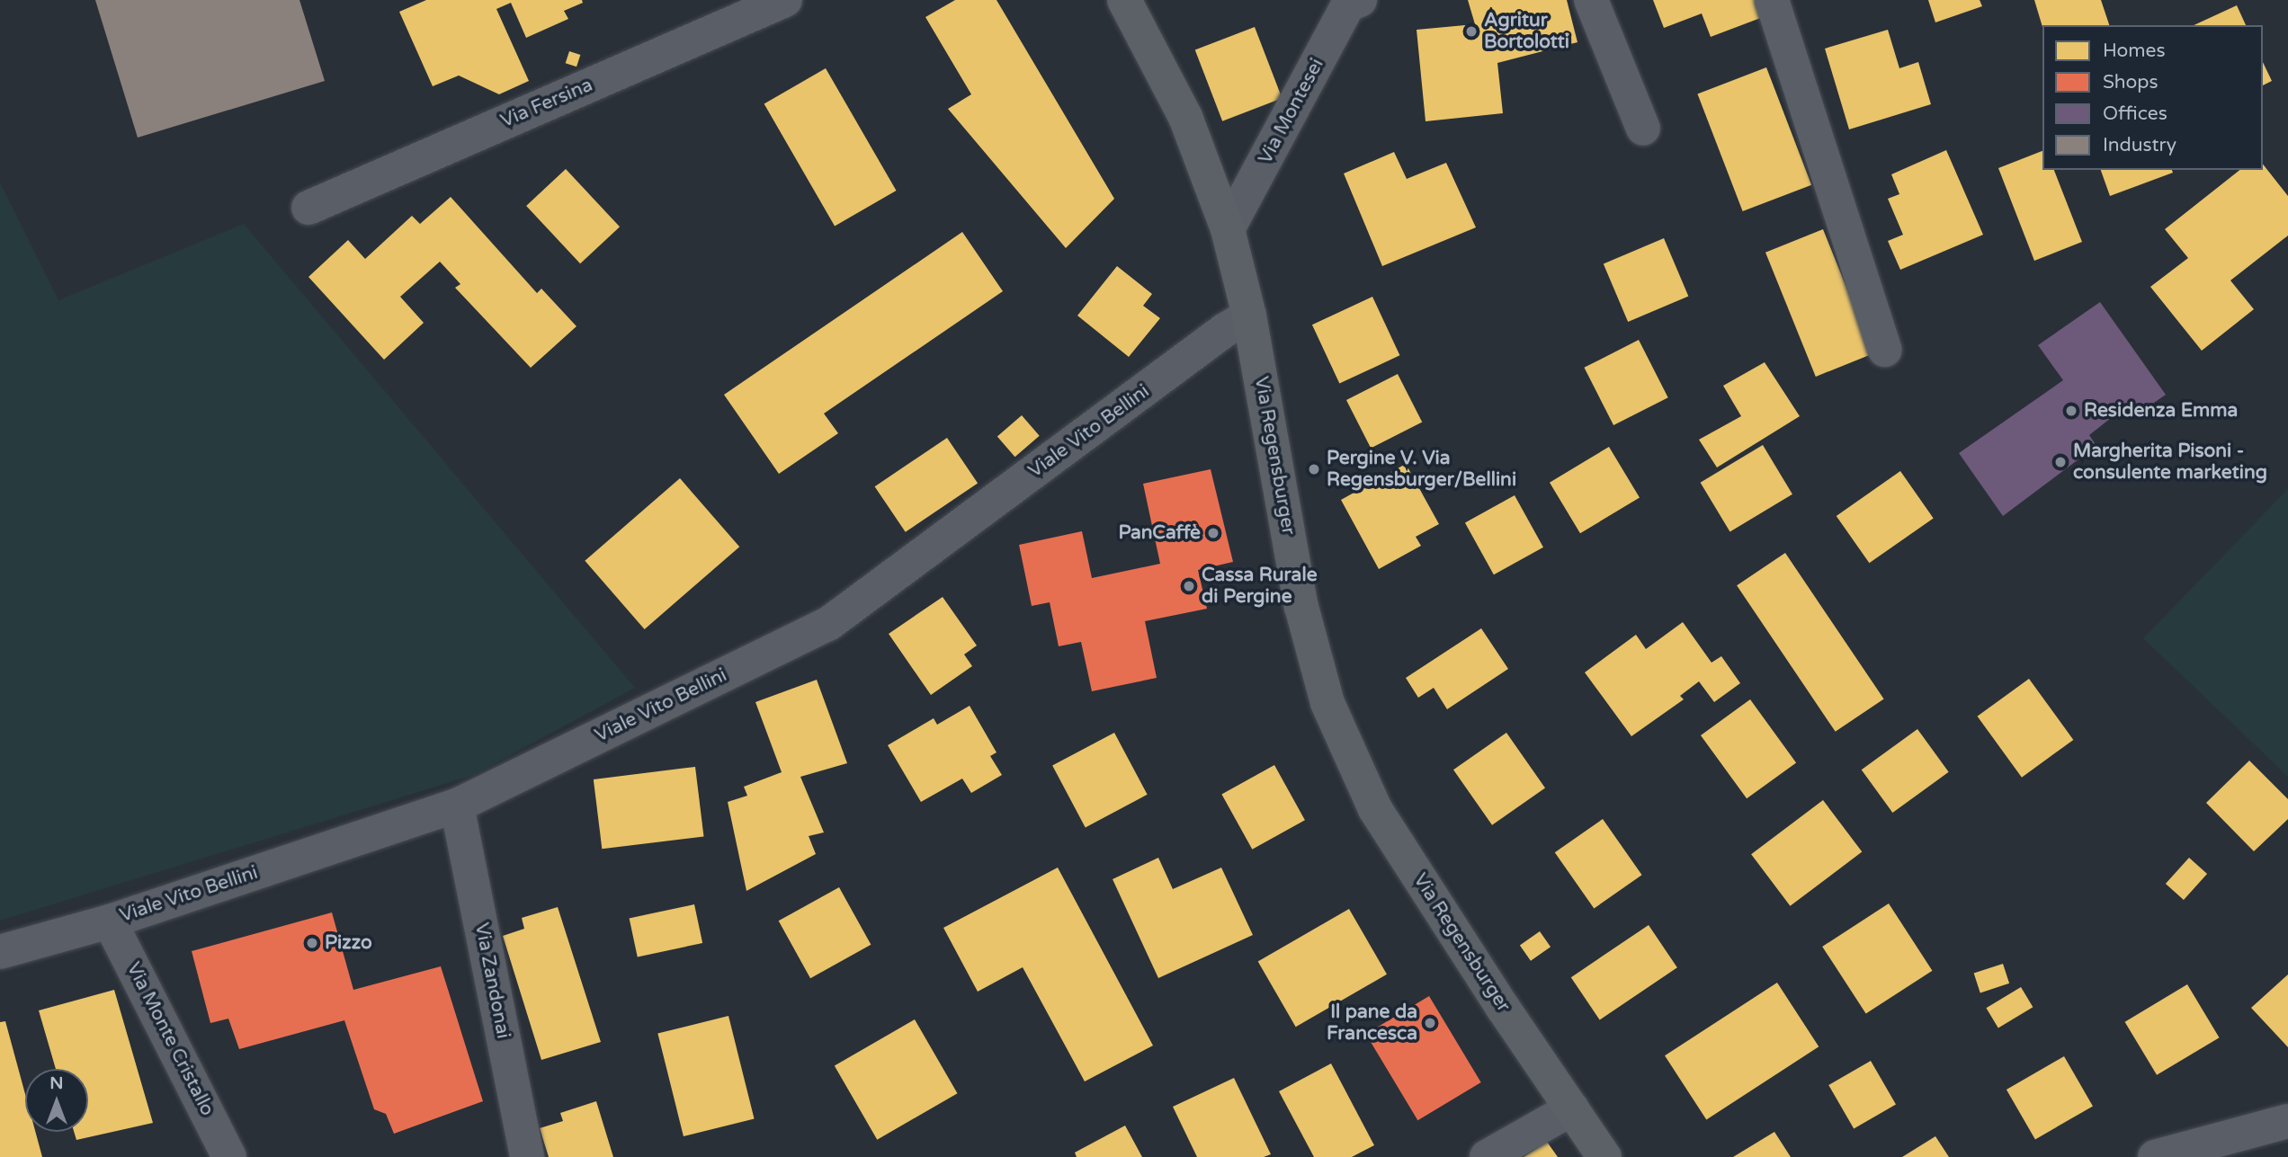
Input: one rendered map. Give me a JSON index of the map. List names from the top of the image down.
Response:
{
  "streets": {
    "main road": ["Via Regensburger"],
    "street": [
      "Via Fersina",
      "Via Montesei",
      "Viale Vito Bellini",
      "Via Zandonai",
      "Via Monte Cristallo"
    ]
  },
  "crossings": [
    ["Via Montesei", "Via Regensburger"],
    ["Viale Vito Bellini", "Via Regensburger"],
    ["Viale Vito Bellini", "Via Zandonai"],
    ["Viale Vito Bellini", "Via Monte Cristallo"]
  ],
  "places": [
    "Agritur Bortolotti",
    "Residenza Emma",
    "Margherita Pisoni - consulente marketing",
    "Pergine V. Via Regensburger/Bellini",
    "PanCaffè",
    "Cassa Rurale di Pergine",
    "Pizzo",
    "Il pane da Francesca"
  ],
  "legend": [
    "Homes",
    "Shops",
    "Offices",
    "Industry"
  ],
  "north": "top"
}
